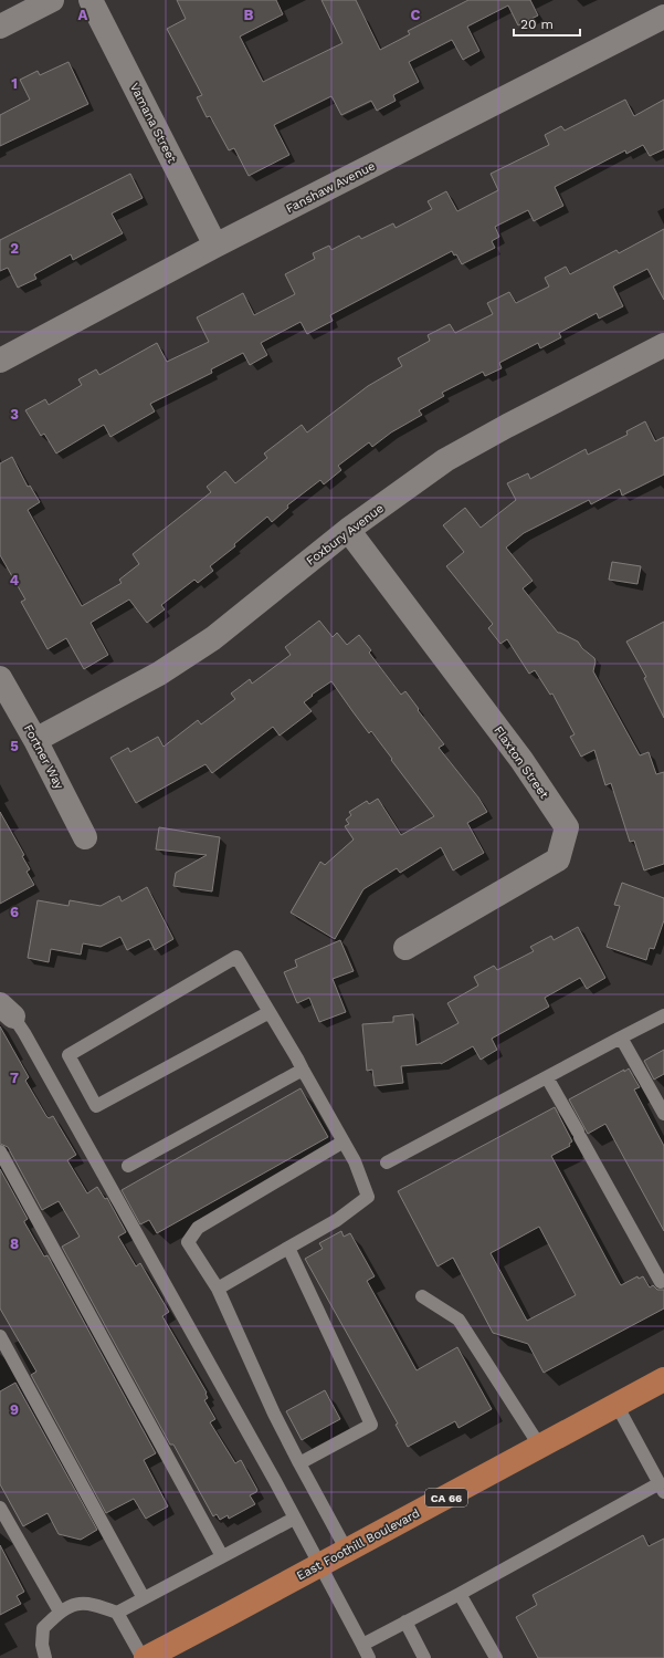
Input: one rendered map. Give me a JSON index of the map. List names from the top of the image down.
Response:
{
  "streets": {
    "main road": ["CA 66", "East Foothill Boulevard"],
    "street": [
      "Vamana Street",
      "Fanshaw Avenue",
      "Foxbury Avenue",
      "Fortner Way",
      "Flaxton Street"
    ]
  },
  "crossings": [
    ["Vamana Street", "Fanshaw Avenue"],
    ["Foxbury Avenue", "Fortner Way"],
    ["Foxbury Avenue", "Flaxton Street"]
  ],
  "scale_bar": "20 m",
  "grid": {
    "columns": ["A", "B", "C"],
    "rows": [
      "1",
      "2",
      "3",
      "4",
      "5",
      "6",
      "7",
      "8",
      "9"
    ]
  }
}
